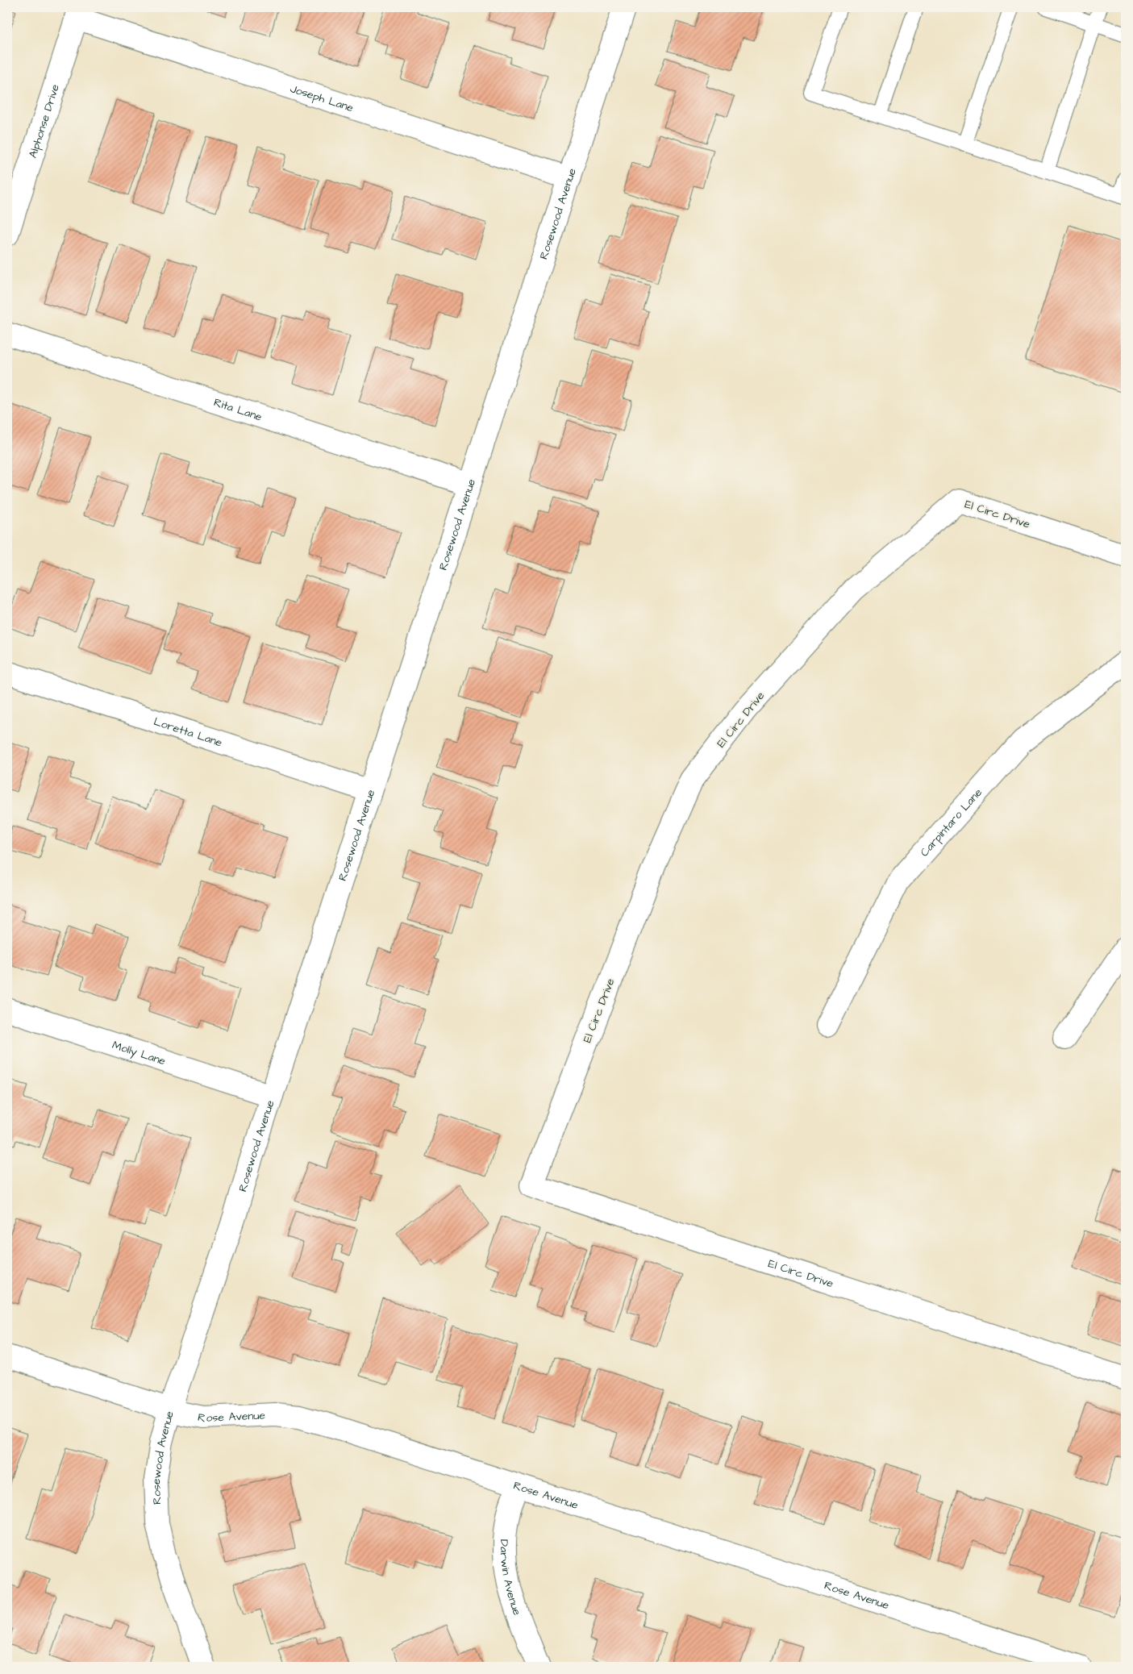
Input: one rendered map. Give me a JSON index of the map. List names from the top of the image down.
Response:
{
  "streets": {
    "street": [
      "Joseph Lane",
      "Alphonse Drive",
      "Rosewood Avenue",
      "Rita Lane",
      "El Circ Drive",
      "Loretta Lane",
      "Carpintaro Lane",
      "Molly Lane",
      "Rose Avenue",
      "Darwin Avenue"
    ]
  },
  "crossings": [
    ["Joseph Lane", "Alphonse Drive"],
    ["Joseph Lane", "Rosewood Avenue"],
    ["Rosewood Avenue", "Rita Lane"],
    ["Rosewood Avenue", "Loretta Lane"],
    ["Rosewood Avenue", "Molly Lane"],
    ["Rosewood Avenue", "Rose Avenue"],
    ["Rose Avenue", "Darwin Avenue"]
  ]
}
